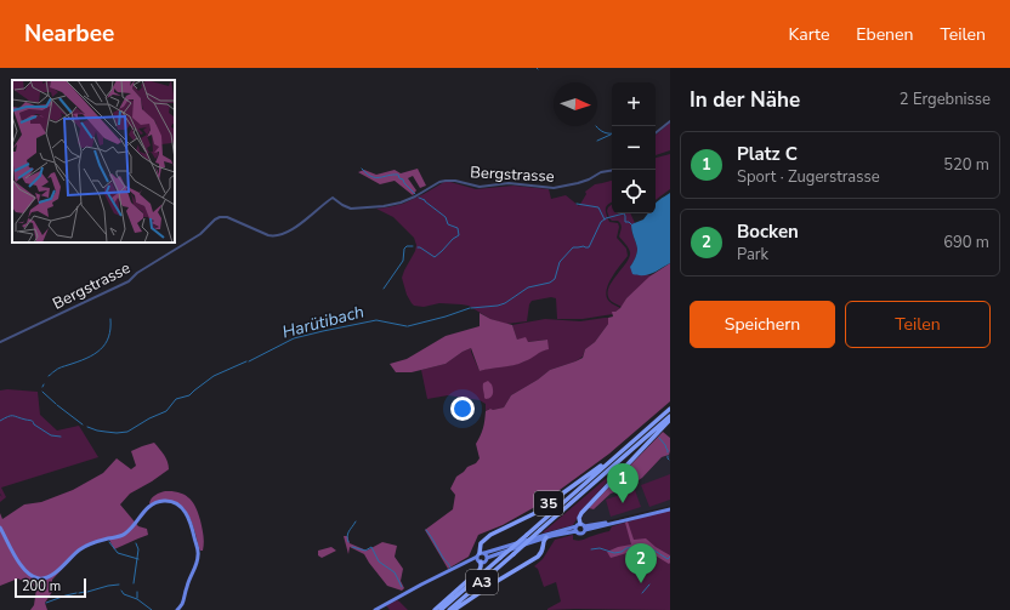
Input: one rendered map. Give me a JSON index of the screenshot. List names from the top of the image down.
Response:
{
  "streets": {
    "highway": ["35", "A3"],
    "street": ["Bergstrasse"]
  },
  "crossings": [
    ["35", "A3"]
  ],
  "water": ["Harütibach"],
  "scale_bar": "200 m",
  "north": "right",
  "page": {
    "header": "Nearbee",
    "nav": ["Karte", "Ebenen", "Teilen"],
    "heading": ["In der Nähe", "2 Ergebnisse"],
    "map_buttons": ["+", "−"],
    "list": [
      {
        "mark": "1",
        "name": "Platz C",
        "note": "Sport · Zugerstrasse",
        "value": "520 m"
      },
      {
        "mark": "2",
        "name": "Bocken",
        "note": "Park",
        "value": "690 m"
      }
    ],
    "buttons": ["Speichern", "Teilen"],
    "pins": ["1", "2"],
    "scale": "200 m"
  }
}
